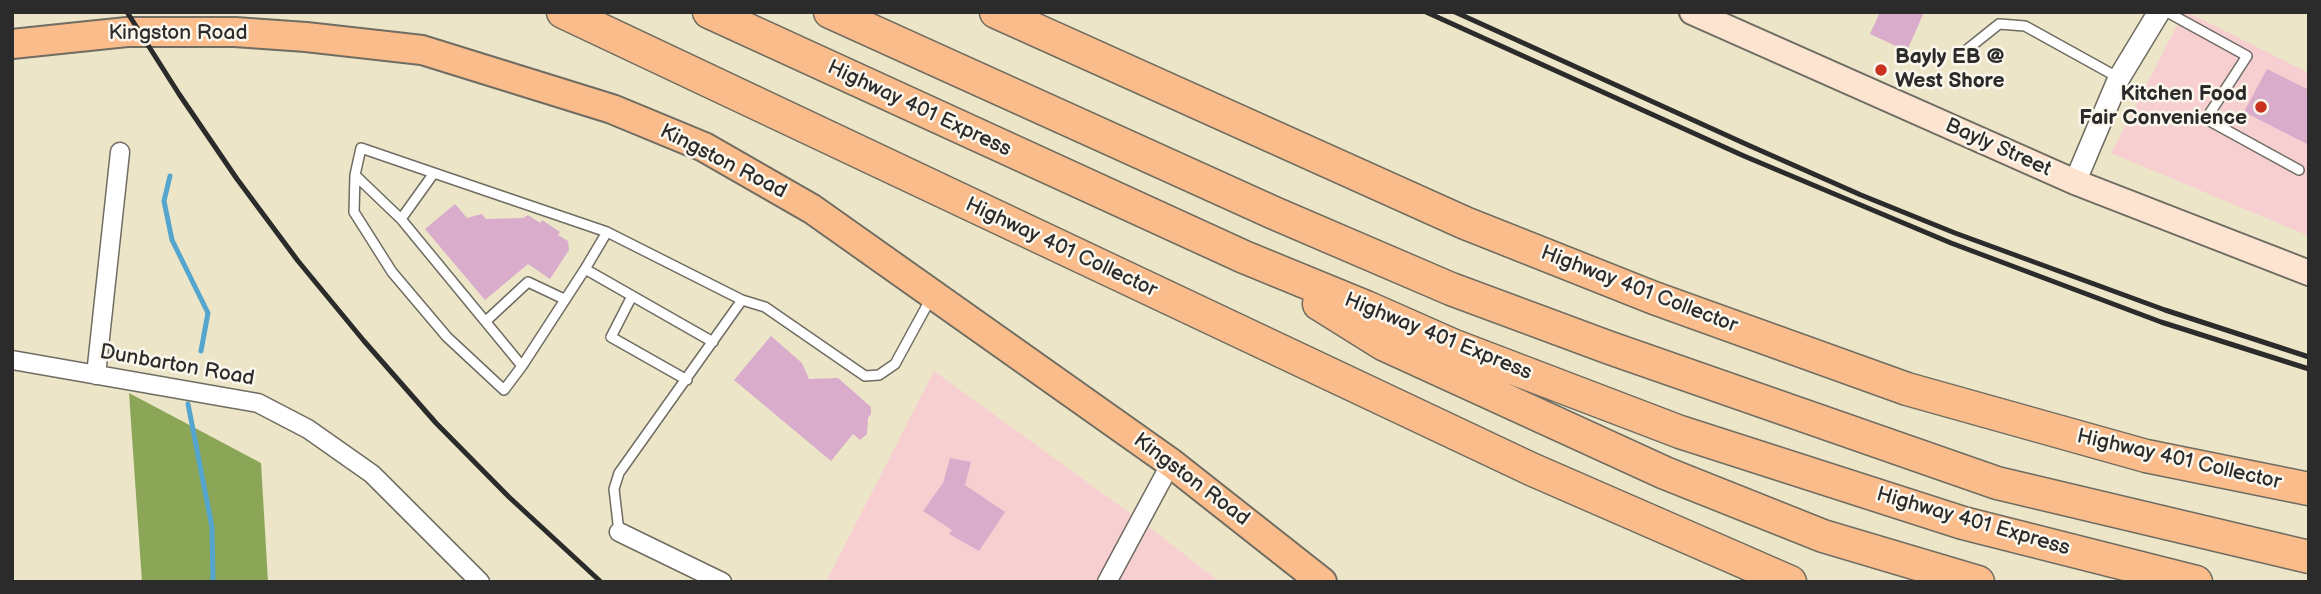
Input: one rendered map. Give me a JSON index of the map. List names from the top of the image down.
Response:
{
  "streets": {
    "highway": ["Highway 401 Express", "Highway 401 Collector"],
    "main road": ["Kingston Road", "Bayly Street"],
    "street": ["Dunbarton Road"]
  },
  "places": ["Bayly EB @ West Shore", "Kitchen Food Fair Convenience"]
}
